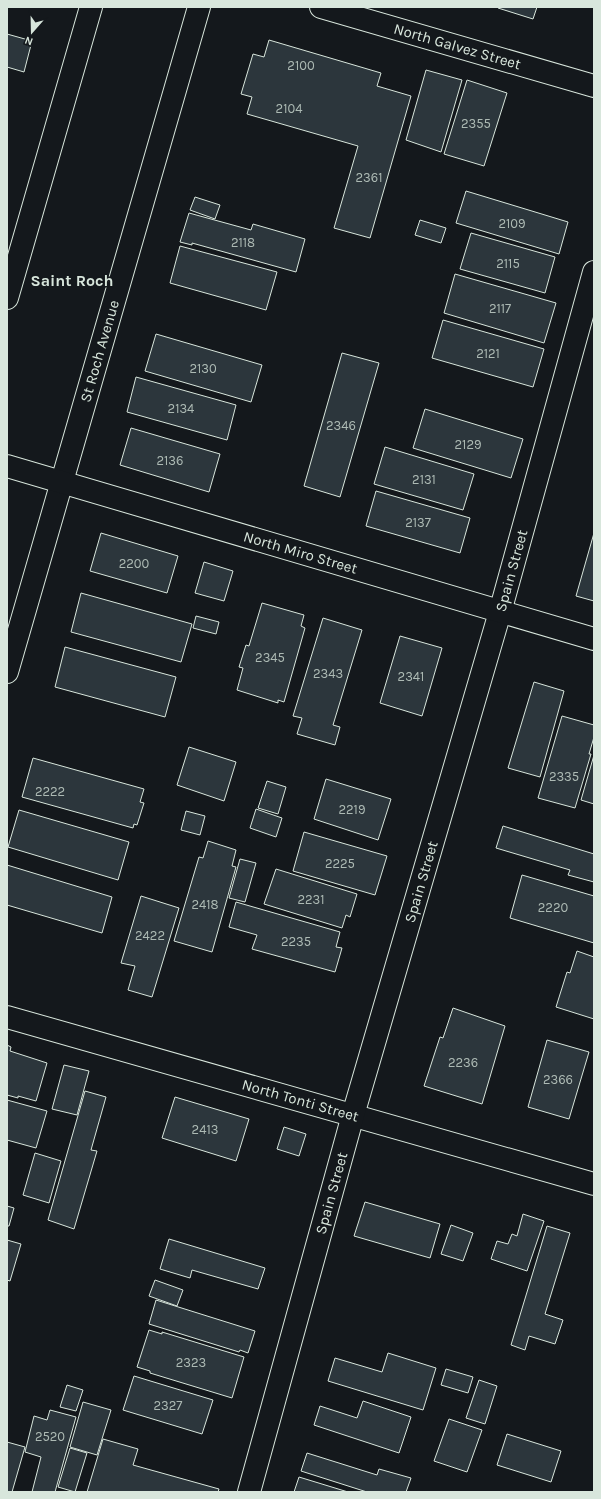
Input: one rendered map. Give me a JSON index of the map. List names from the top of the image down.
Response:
{
  "streets": {
    "street": [
      "North Galvez Street",
      "St Roch Avenue",
      "North Miro Street",
      "Spain Street",
      "North Tonti Street"
    ]
  },
  "crossings": [
    ["St Roch Avenue", "North Miro Street"],
    ["North Miro Street", "Spain Street"],
    ["Spain Street", "North Tonti Street"]
  ],
  "districts": ["Saint Roch"],
  "house_numbers": [
    "2100",
    "2104",
    "2355",
    "2361",
    "2109",
    "2118",
    "2115",
    "2117",
    "2121",
    "2130",
    "2134",
    "2346",
    "2129",
    "2136",
    "2131",
    "2137",
    "2200",
    "2345",
    "2343",
    "2341",
    "2335",
    "2222",
    "2219",
    "2225",
    "2231",
    "2418",
    "2220",
    "2422",
    "2235",
    "2236",
    "2366",
    "2413",
    "2323",
    "2327",
    "2520"
  ],
  "north": "bottom"
}
